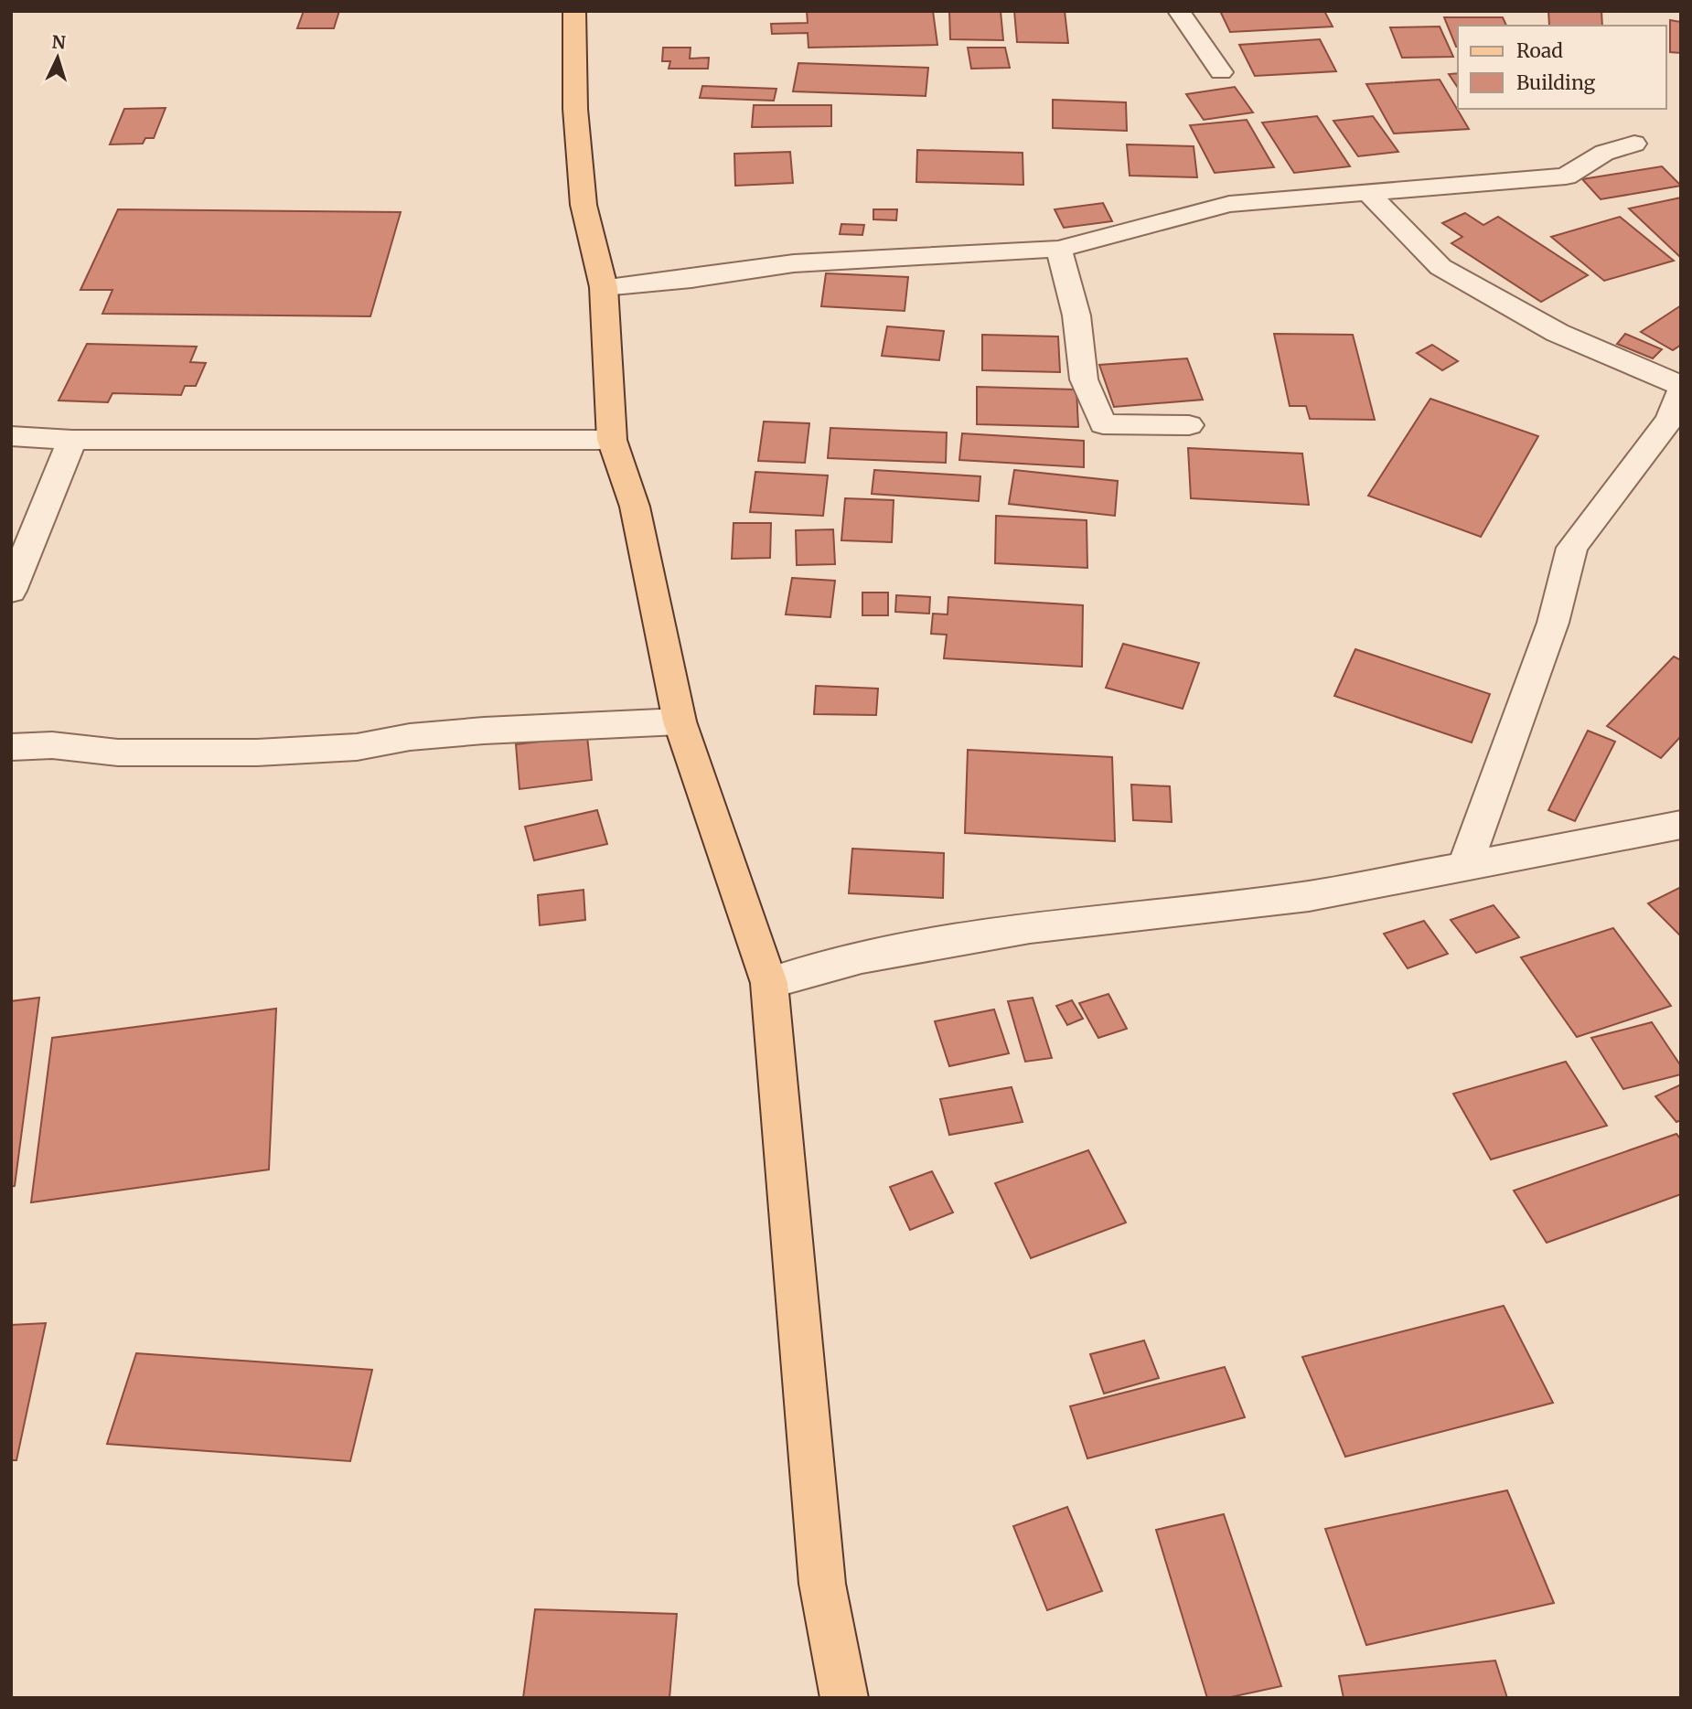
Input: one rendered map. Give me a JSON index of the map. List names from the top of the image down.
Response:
{
  "legend": ["Road", "Building"],
  "north": "top"
}
